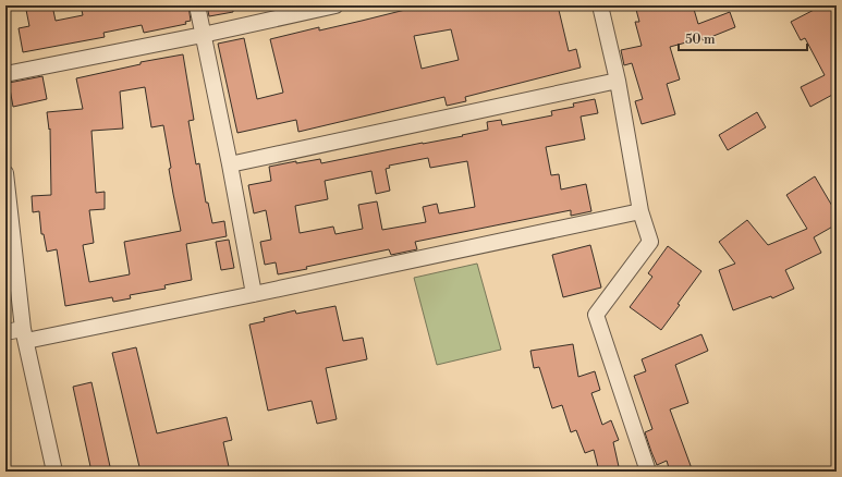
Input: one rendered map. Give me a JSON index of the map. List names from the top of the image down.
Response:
{
  "scale_bar": "50 m"
}
